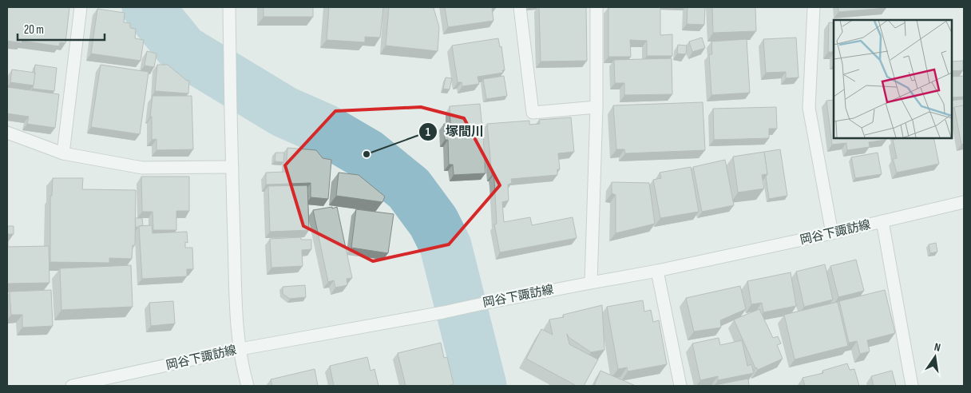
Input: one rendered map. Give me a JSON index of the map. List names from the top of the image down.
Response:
{
  "streets": {
    "street": ["岡谷下諏訪線"]
  },
  "places": ["塚間川"],
  "scale_bar": "20 m",
  "north": "top"
}
